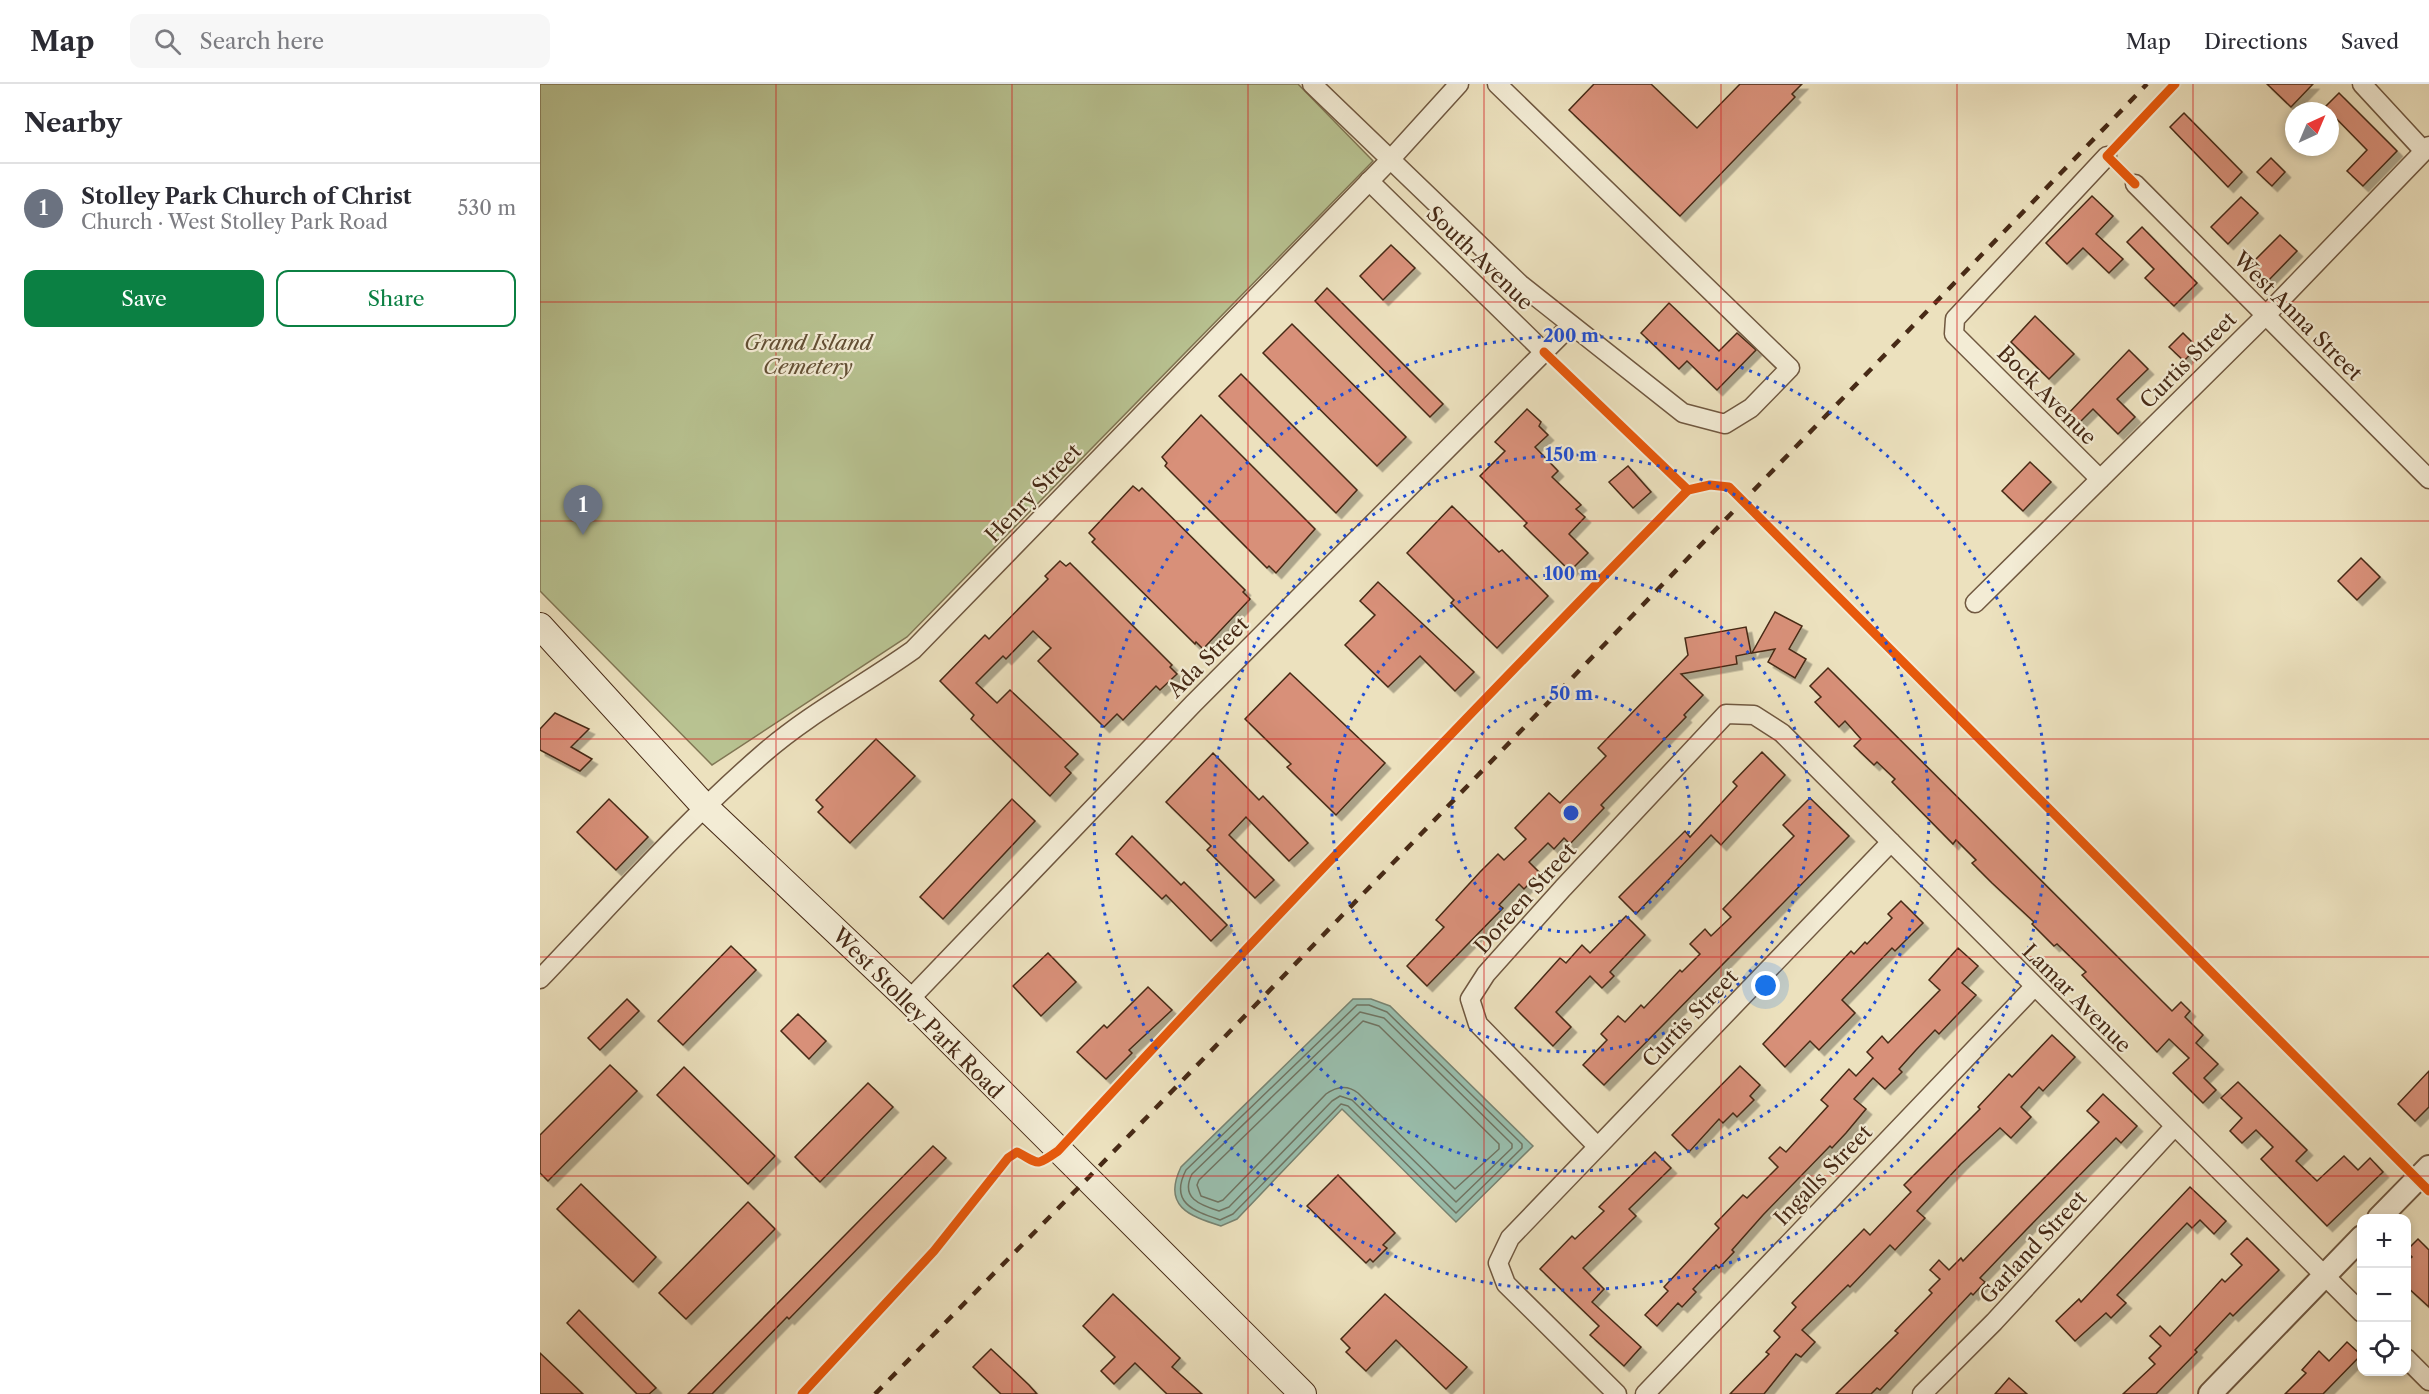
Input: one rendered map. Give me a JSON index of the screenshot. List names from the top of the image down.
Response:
{
  "streets": {
    "main road": ["West Stolley Park Road"],
    "street": [
      "South Avenue",
      "West Anna Street",
      "Curtis Street",
      "Bock Avenue",
      "Henry Street",
      "Ada Street",
      "Doreen Street",
      "Lamar Avenue",
      "Ingalls Street",
      "Garland Street"
    ]
  },
  "crossings": [
    ["South Avenue", "Henry Street"],
    ["South Avenue", "Ada Street"],
    ["West Anna Street", "Curtis Street"],
    ["Curtis Street", "Bock Avenue"],
    ["Curtis Street", "Doreen Street"],
    ["Curtis Street", "Lamar Avenue"],
    ["Henry Street", "West Stolley Park Road"],
    ["Ada Street", "West Stolley Park Road"],
    ["Doreen Street", "Lamar Avenue"],
    ["Lamar Avenue", "Ingalls Street"],
    ["Lamar Avenue", "Garland Street"]
  ],
  "parks": ["Grand Island Cemetery"],
  "north": "top right",
  "page": {
    "header": "Map",
    "search": "Search here",
    "nav": ["Map", "Directions", "Saved"],
    "heading": "Nearby",
    "list": [
      {
        "mark": "1",
        "name": "Stolley Park Church of Christ",
        "note": "Church · West Stolley Park Road",
        "value": "530 m"
      }
    ],
    "buttons": ["Save", "Share"],
    "pins": "1",
    "map_buttons": ["+", "−"]
  },
  "rings": [
    "200 m",
    "150 m",
    "100 m",
    "50 m"
  ]
}
